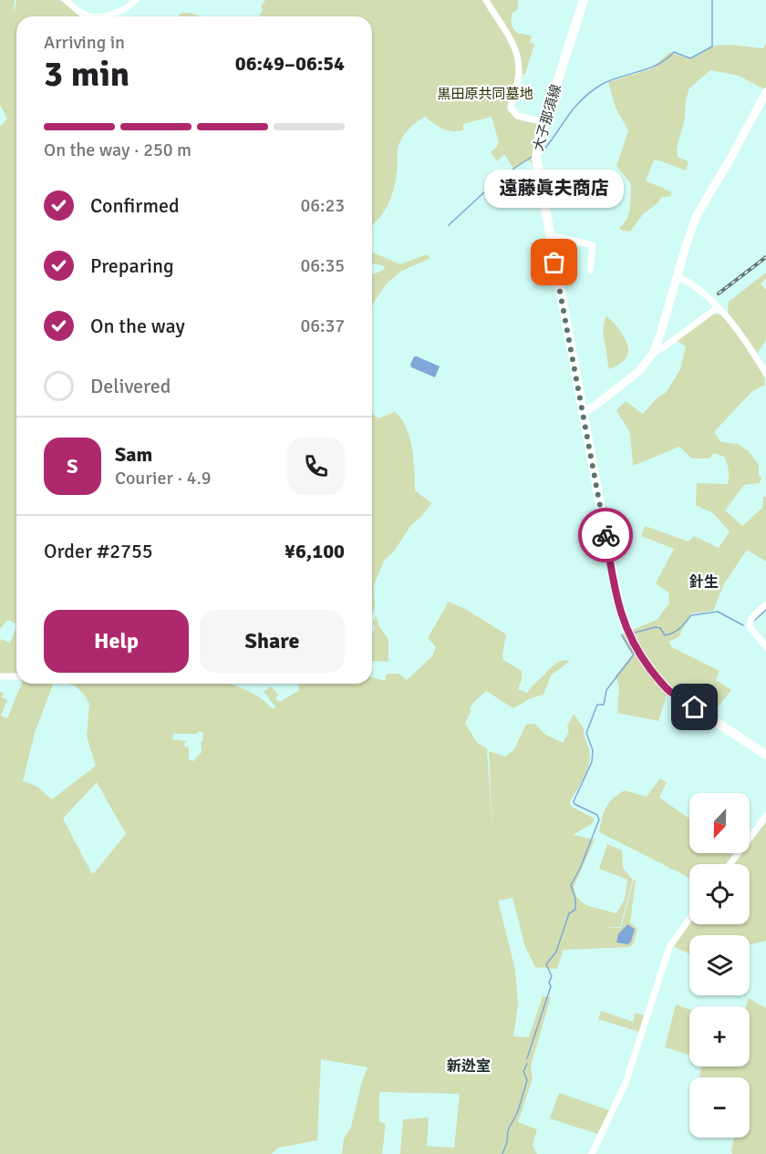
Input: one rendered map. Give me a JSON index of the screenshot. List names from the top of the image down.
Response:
{
  "streets": {
    "main road": ["大子那須線"]
  },
  "districts": ["針生", "新迯室"],
  "parks": ["黒田原共同墓地"],
  "places": ["遠藤眞夫商店"],
  "north": "bottom",
  "page": {
    "heading": ["3 min", "Arriving in", "06:49–06:54"],
    "panel": [
      "Sam",
      "Courier · 4.9",
      "Order #2755",
      "¥6,100"
    ],
    "bar": "On the way · 250 m",
    "bubble": "遠藤眞夫商店",
    "list": [
      ["Confirmed", "06:23"],
      ["Preparing", "06:35"],
      ["On the way", "06:37"],
      "Delivered"
    ],
    "round": "S",
    "buttons": ["Help", "Share"],
    "map_buttons": ["+", "−"]
  }
}
